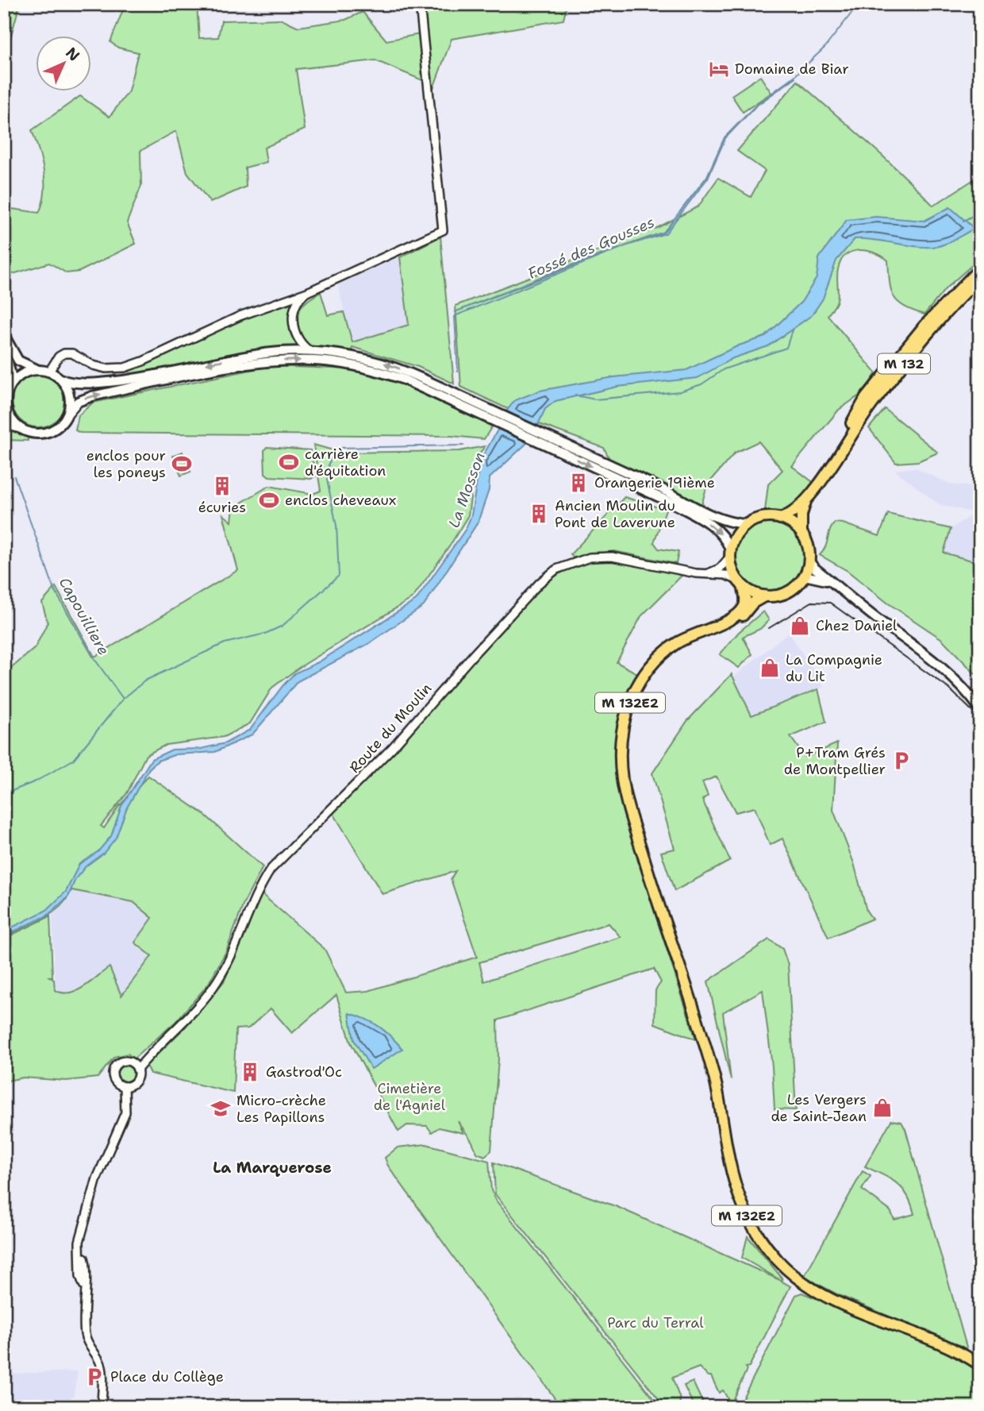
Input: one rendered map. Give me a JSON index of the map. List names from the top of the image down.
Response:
{
  "streets": {
    "main road": ["M 132", "M 132E2"],
    "street": ["Route du Moulin"]
  },
  "crossings": [
    ["M 132", "M 132E2"],
    ["M 132", "Route du Moulin"],
    ["M 132E2", "Route du Moulin"]
  ],
  "districts": ["La Marquerose"],
  "water": ["Fossé des Gousses", "La Mosson", "Capouilliere"],
  "parks": ["Cimetière de l'Agniel", "Parc du Terral"],
  "places": {
    "hotel": ["Domaine de Biar"],
    "sports": ["carrière d'équitation", "enclos pour les poneys", "enclos cheveaux"],
    "building": [
      "Orangerie 19ième",
      "écuries",
      "Ancien Moulin du Pont de Laverune",
      "Gastrod'Oc"
    ],
    "shop": ["Chez Daniel", "La Compagnie du Lit", "Les Vergers de Saint-Jean"],
    "parking": ["P+Tram Grés de Montpellier", "Place du Collège"],
    "school or university": ["Micro-crèche Les Papillons"]
  },
  "north": "top right"
}
